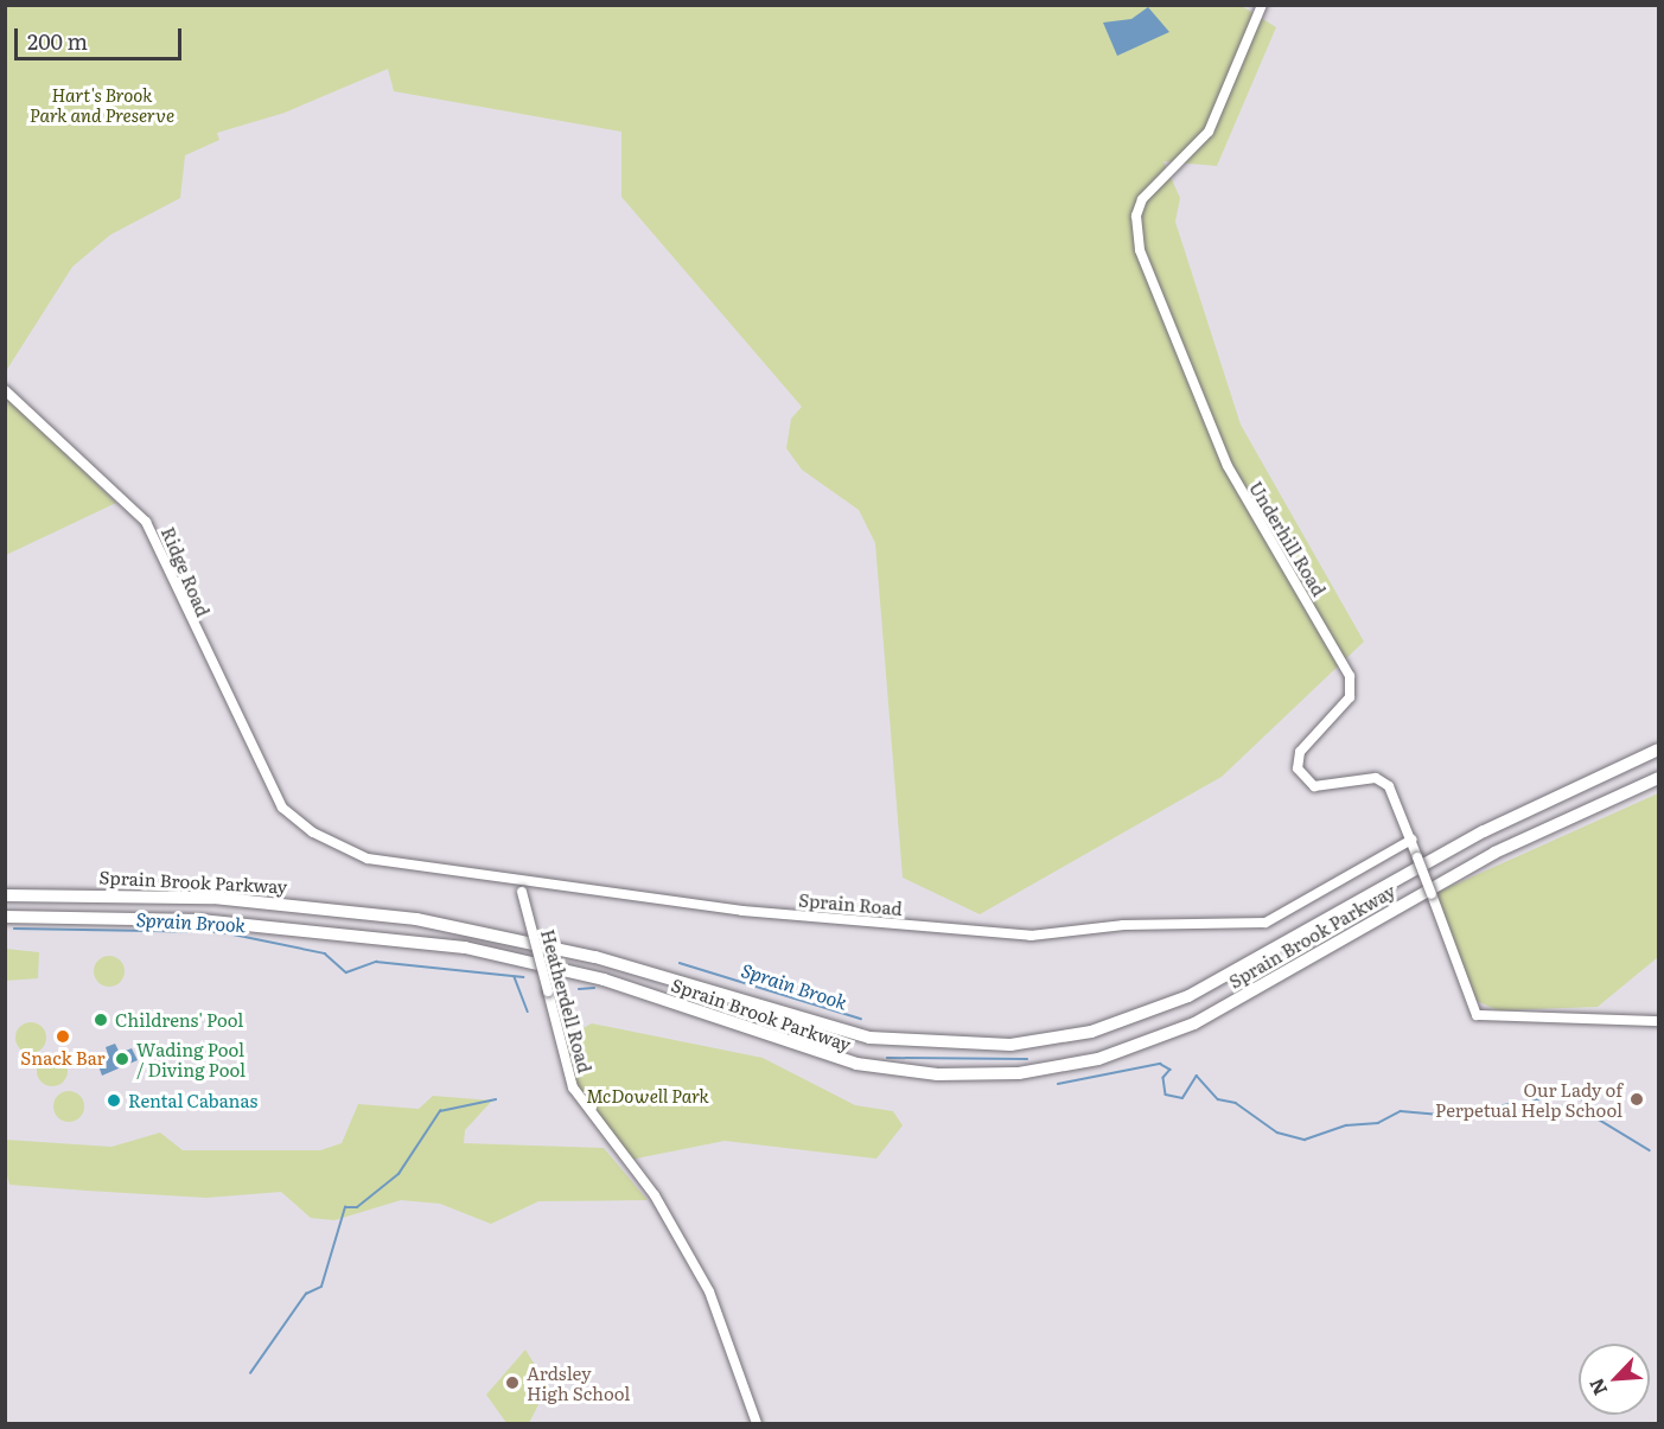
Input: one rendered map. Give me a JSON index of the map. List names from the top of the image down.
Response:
{
  "streets": {
    "highway": ["Sprain Brook Parkway"],
    "street": [
      "Underhill Road",
      "Ridge Road",
      "Sprain Road",
      "Heatherdell Road"
    ]
  },
  "crossings": [
    ["Underhill Road", "Sprain Road"],
    ["Ridge Road", "Sprain Road"],
    ["Sprain Road", "Heatherdell Road"]
  ],
  "water": ["Sprain Brook"],
  "parks": ["Hart's Brook Park and Preserve", "McDowell Park"],
  "places": [
    "Childrens' Pool",
    "Snack Bar",
    "Wading Pool / Diving Pool",
    "Our Lady of Perpetual Help School",
    "Rental Cabanas",
    "Ardsley High School"
  ],
  "scale_bar": "200 m",
  "north": "bottom left"
}
